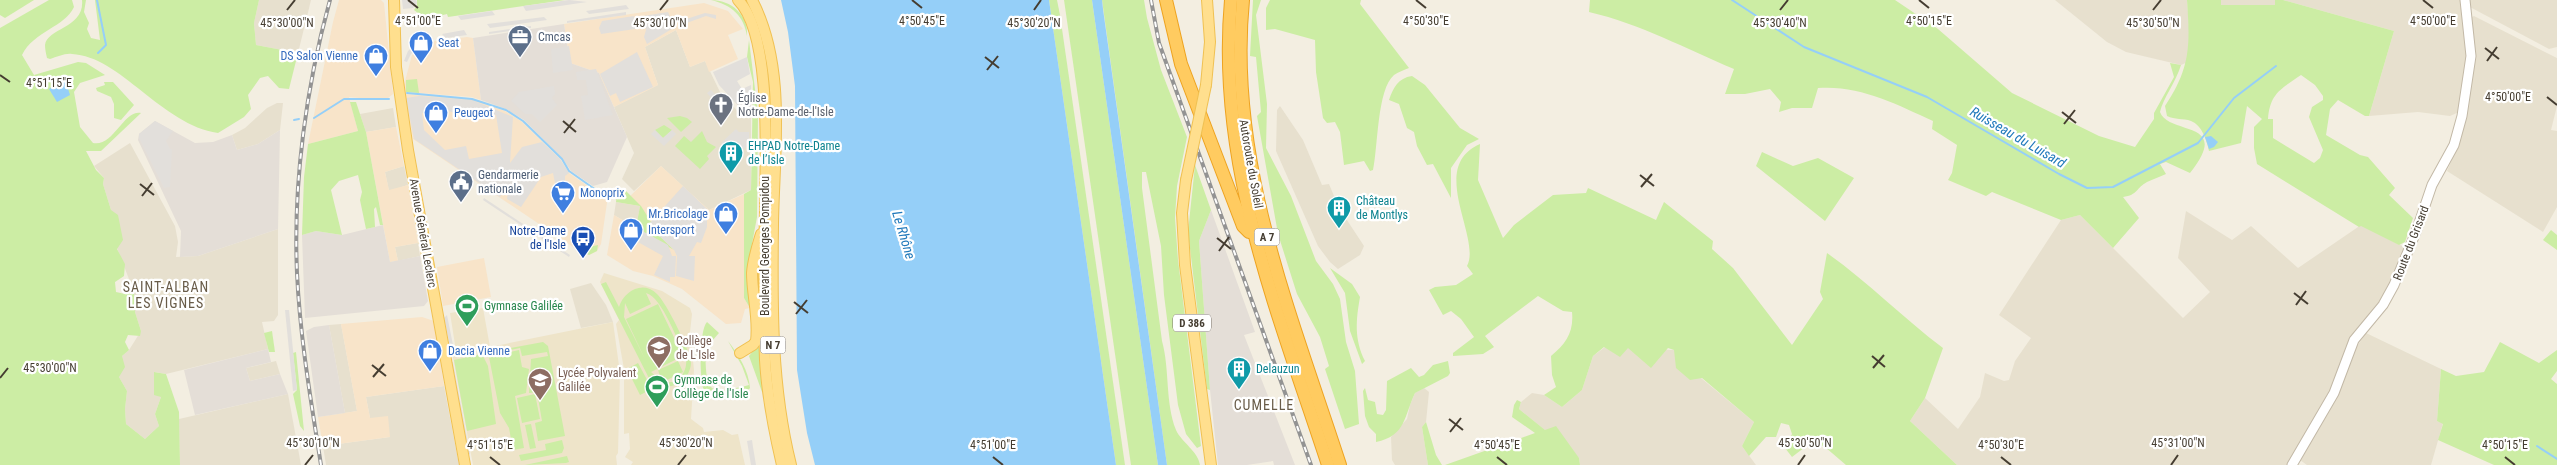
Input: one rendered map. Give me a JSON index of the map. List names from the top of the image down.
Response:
{
  "streets": {
    "highway": ["Autoroute du Soleil", "A 7"],
    "main road": [
      "Avenue Général Leclerc",
      "Boulevard Georges Pompidou",
      "D 386",
      "N 7"
    ],
    "street": ["Route du Grisard"]
  },
  "districts": ["SAINT-ALBAN LES VIGNES", "CUMELLE"],
  "water": ["Ruisseau du Luisard", "Le Rhône"],
  "places": {
    "office": ["Cmcas"],
    "shop": [
      "Seat",
      "DS Salon Vienne",
      "Peugeot",
      "Mr.Bricolage",
      "Intersport",
      "Dacia Vienne"
    ],
    "church": ["Église Notre-Dame-de-l'Isle"],
    "building": ["EHPAD Notre-Dame de l’Isle", "Château de Montlys", "Delauzun"],
    "public building": ["Gendarmerie nationale"],
    "supermarket": ["Monoprix"],
    "bus stop": ["Notre-Dame de l'Isle"],
    "sports": ["Gymnase Galilée", "Gymnase de Collège de l'Isle"],
    "school or university": ["Collège de L'Isle", "Lycée Polyvalent Galilée"]
  },
  "coordinates": [
    "4°51'00\"E",
    "4°50'45\"E",
    "4°50'30\"E",
    "4°50'15\"E",
    "4°50'00\"E",
    "45°30'00\"N",
    "45°30'10\"N",
    "45°30'20\"N",
    "45°30'40\"N",
    "45°30'50\"N",
    "4°51'15\"E",
    "45°31'00\"N"
  ]
}
